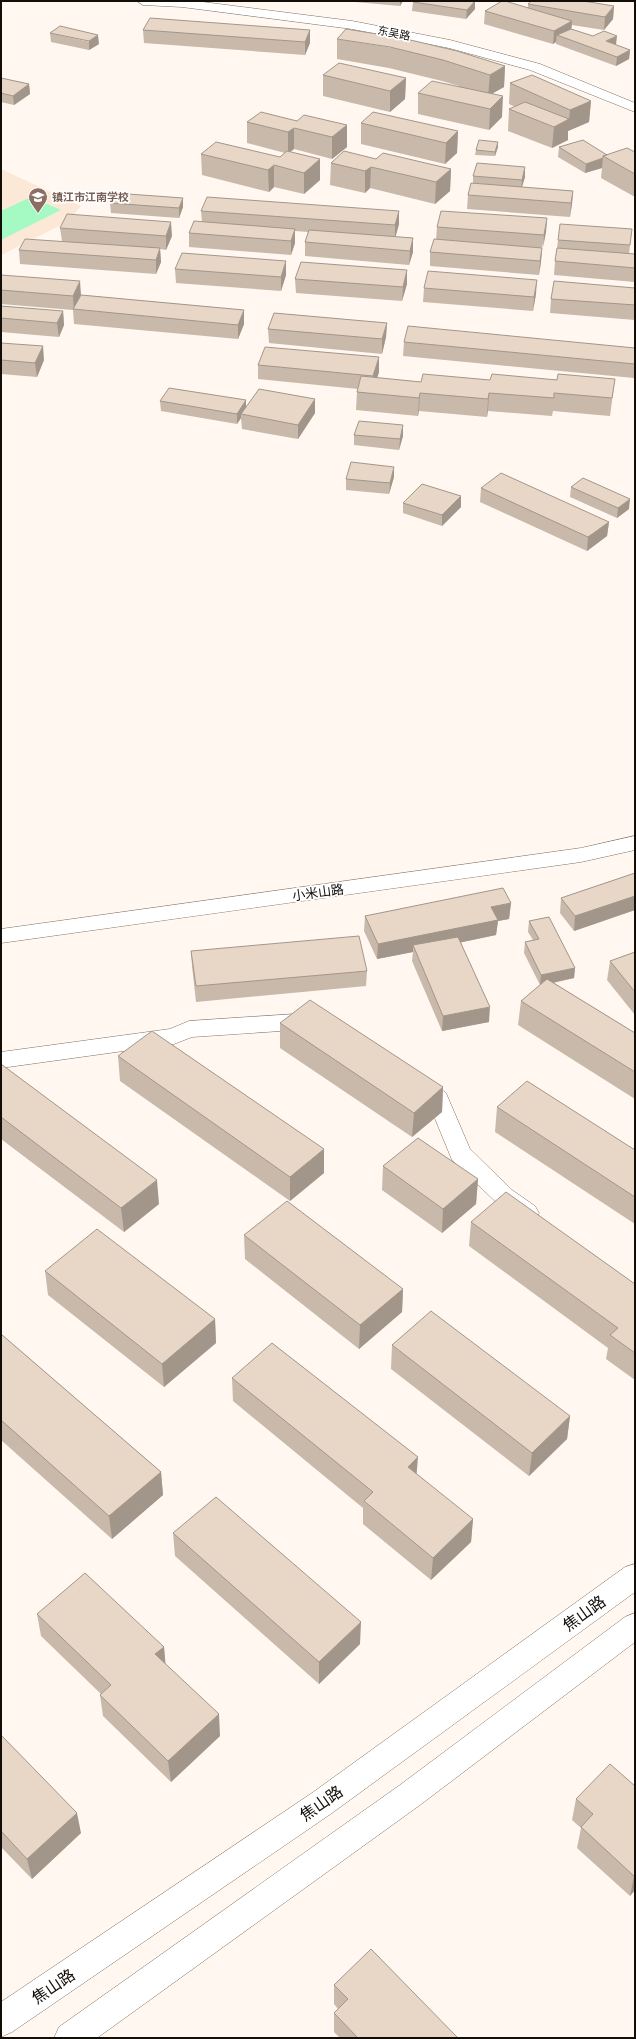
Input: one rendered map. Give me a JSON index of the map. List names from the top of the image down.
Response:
{
  "streets": {
    "main road": ["东吴路", "小米山路", "焦山路"]
  },
  "places": {
    "school or university": ["镇江市江南学校"]
  }
}
